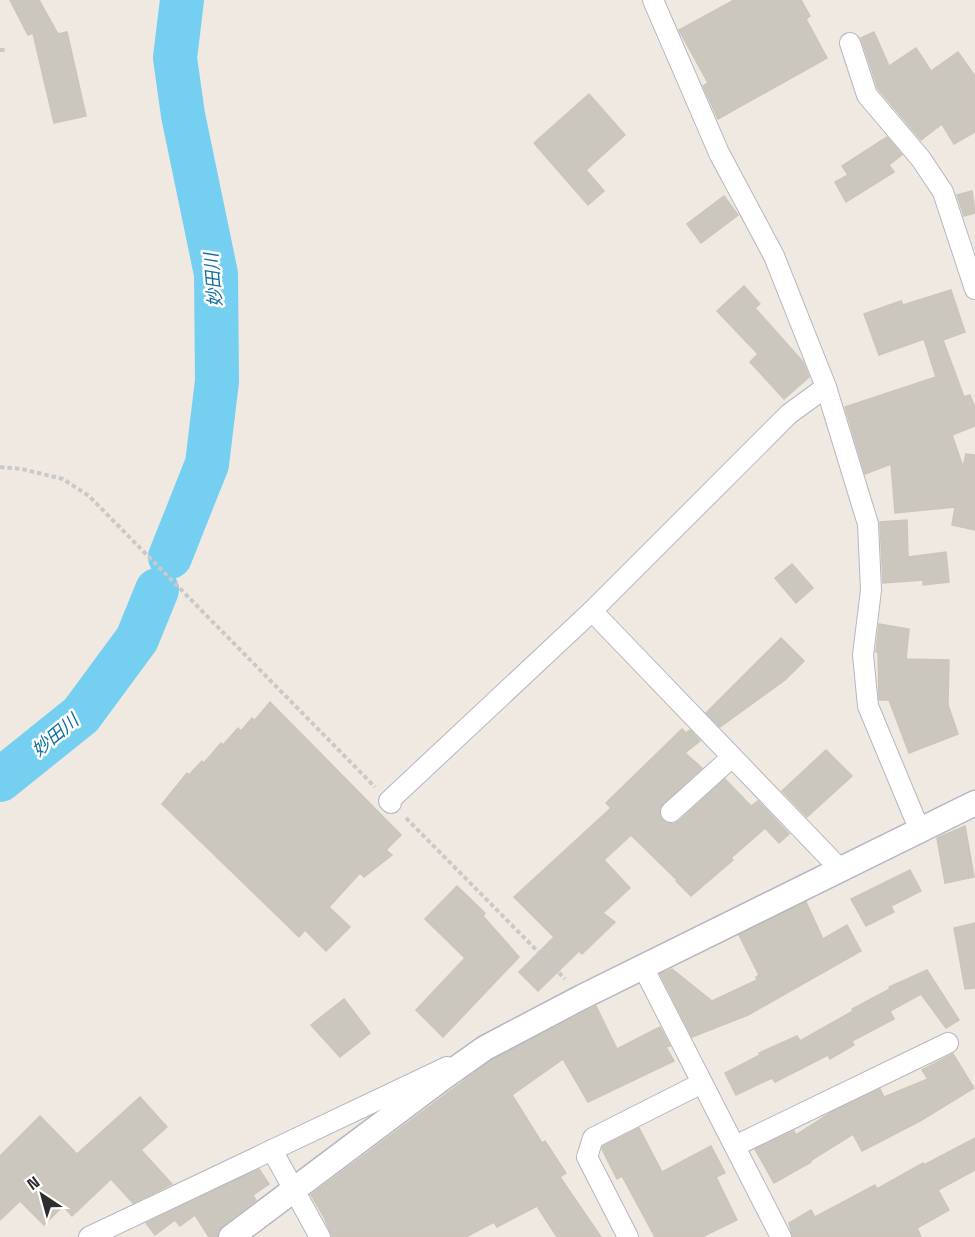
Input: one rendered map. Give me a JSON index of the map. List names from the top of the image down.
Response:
{
  "water": ["妙田川"],
  "north": "top left"
}
